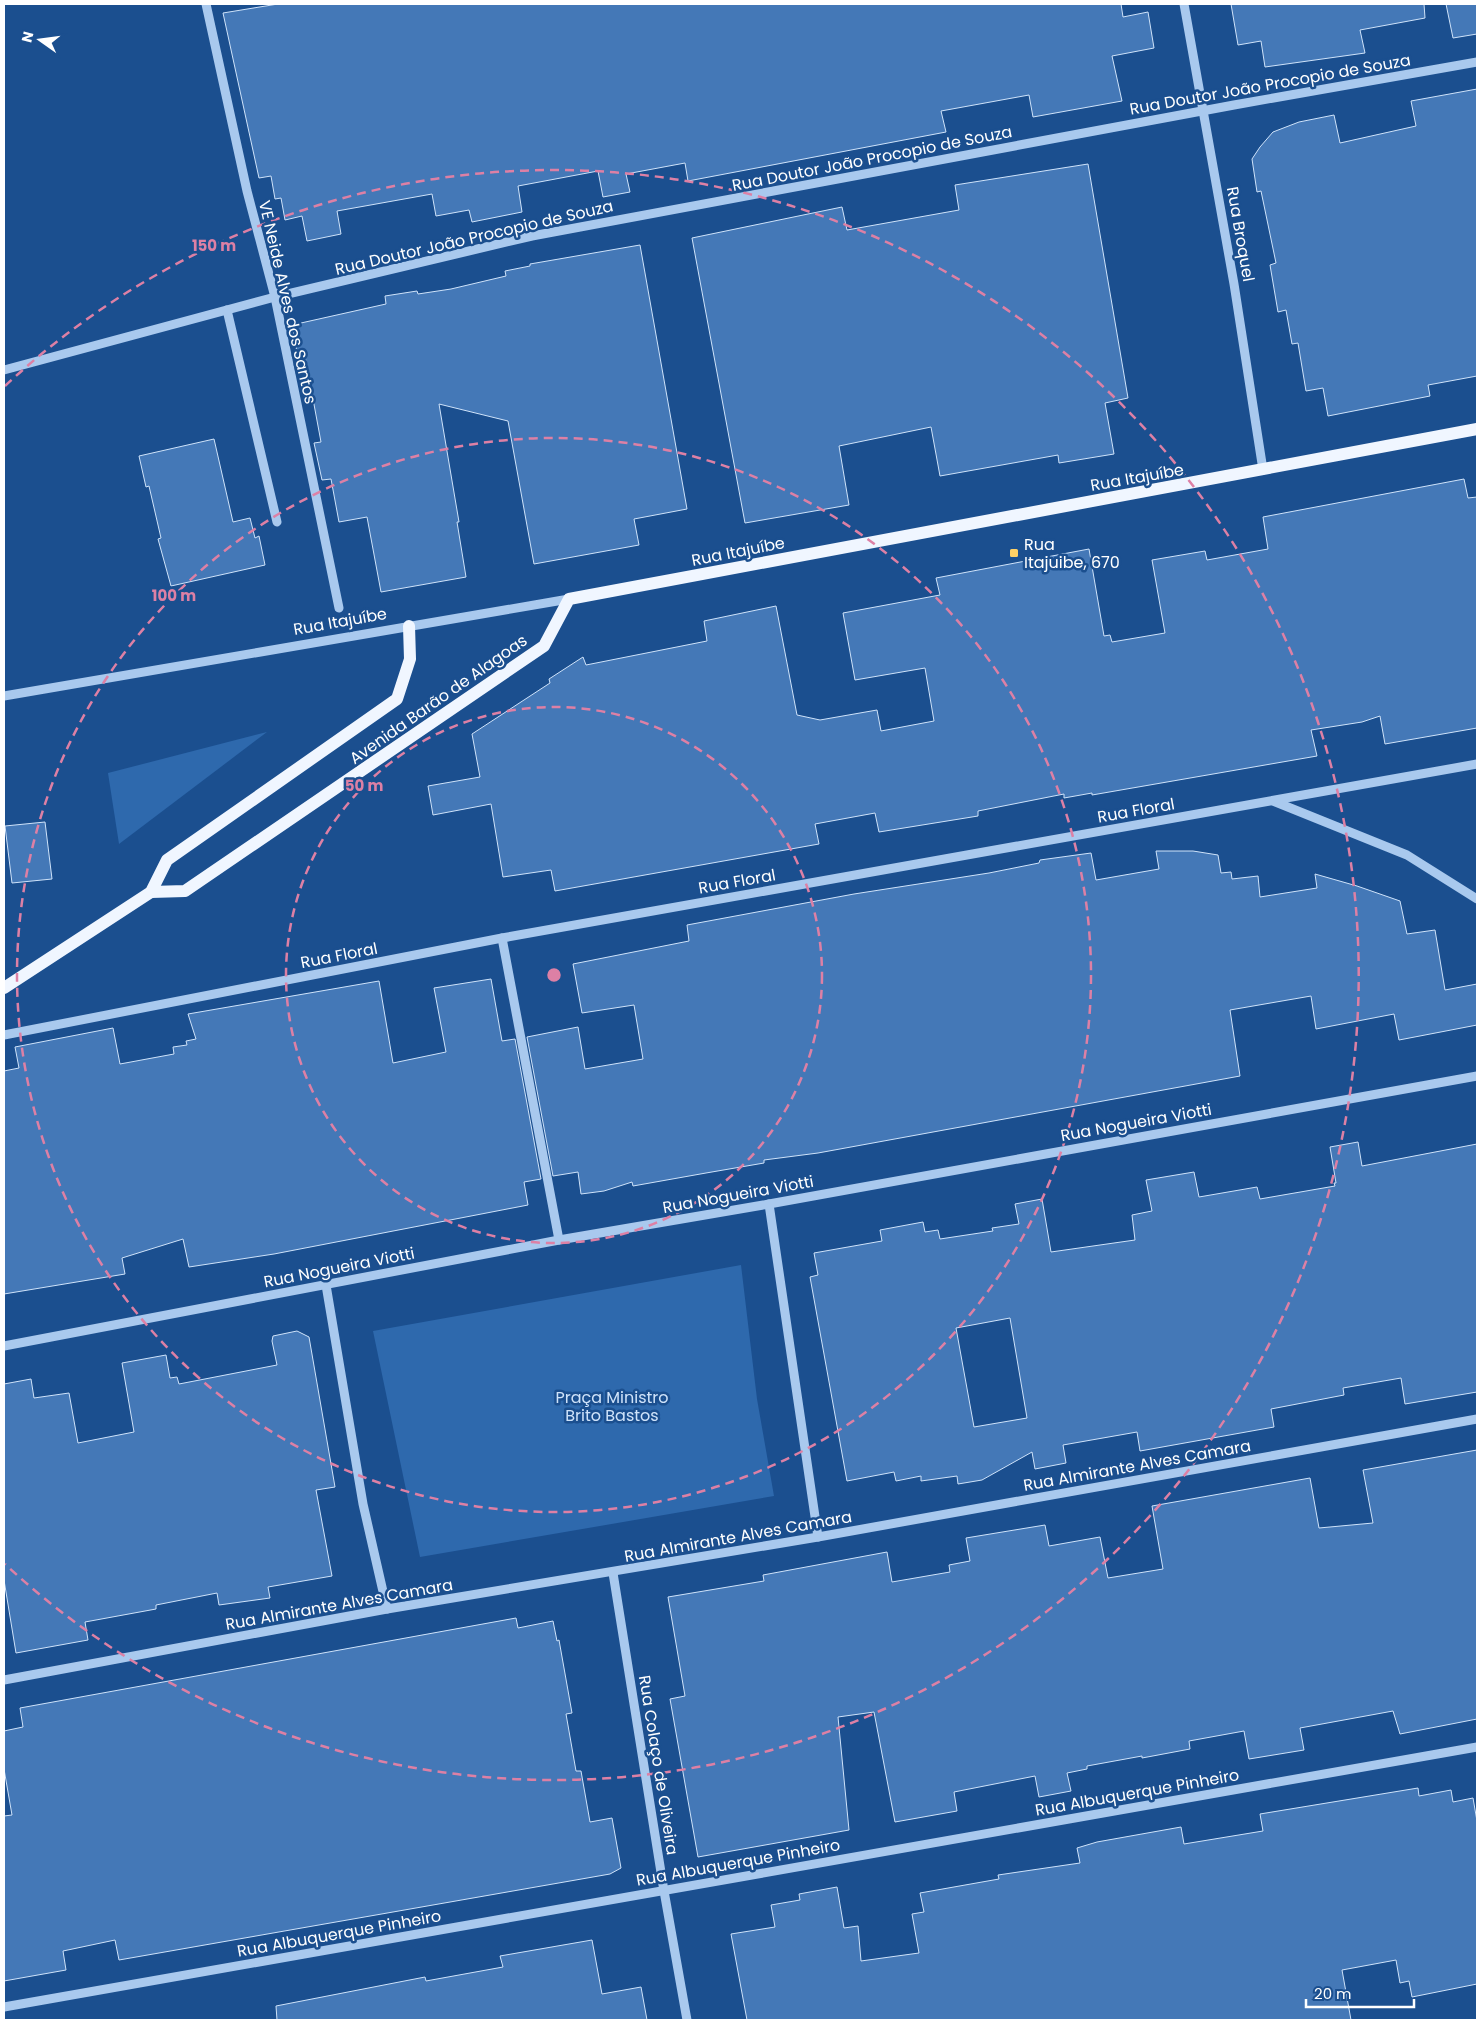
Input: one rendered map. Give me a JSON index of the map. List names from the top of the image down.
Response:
{
  "streets": {
    "main road": ["Rua Itajuíbe", "Avenida Barão de Alagoas"],
    "street": [
      "Rua Doutor João Procopio de Souza",
      "Rua Broquel",
      "VE Neide Alves dos Santos",
      "Rua Floral",
      "Rua Nogueira Viotti",
      "Rua Almirante Alves Camara",
      "Rua Colaço de Oliveira",
      "Rua Albuquerque Pinheiro"
    ]
  },
  "crossings": [
    ["Rua Doutor João Procopio de Souza", "Rua Broquel"],
    ["Rua Doutor João Procopio de Souza", "VE Neide Alves dos Santos"],
    ["Rua Broquel", "Rua Itajuíbe"],
    ["Rua Itajuíbe", "Avenida Barão de Alagoas"],
    ["Rua Almirante Alves Camara", "Rua Colaço de Oliveira"],
    ["Rua Colaço de Oliveira", "Rua Albuquerque Pinheiro"]
  ],
  "parks": ["Praça Ministro Brito Bastos"],
  "places": {
    "transit": ["Rua Itajuibe, 670"]
  },
  "scale_bar": "20 m",
  "north": "left",
  "rings": ["150 m", "100 m", "50 m"]
}
